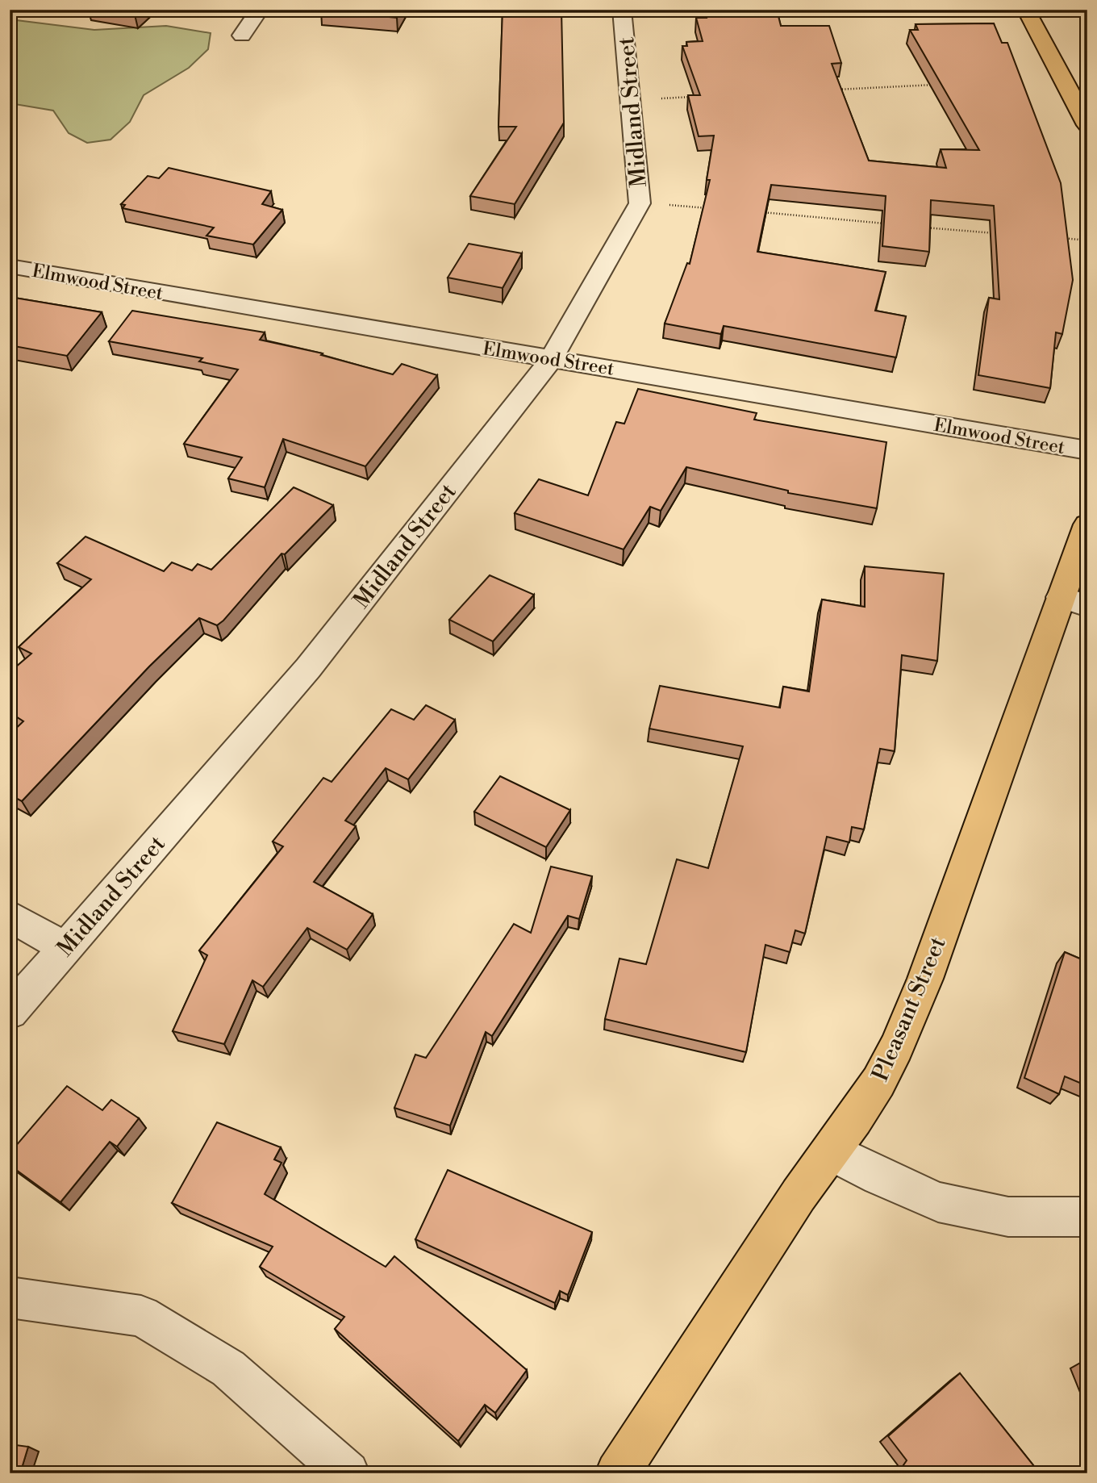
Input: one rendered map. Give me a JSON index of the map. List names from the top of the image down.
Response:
{
  "streets": {
    "main road": ["Pleasant Street"],
    "street": ["Midland Street", "Elmwood Street"]
  },
  "crossings": [
    ["Midland Street", "Elmwood Street"]
  ]
}
